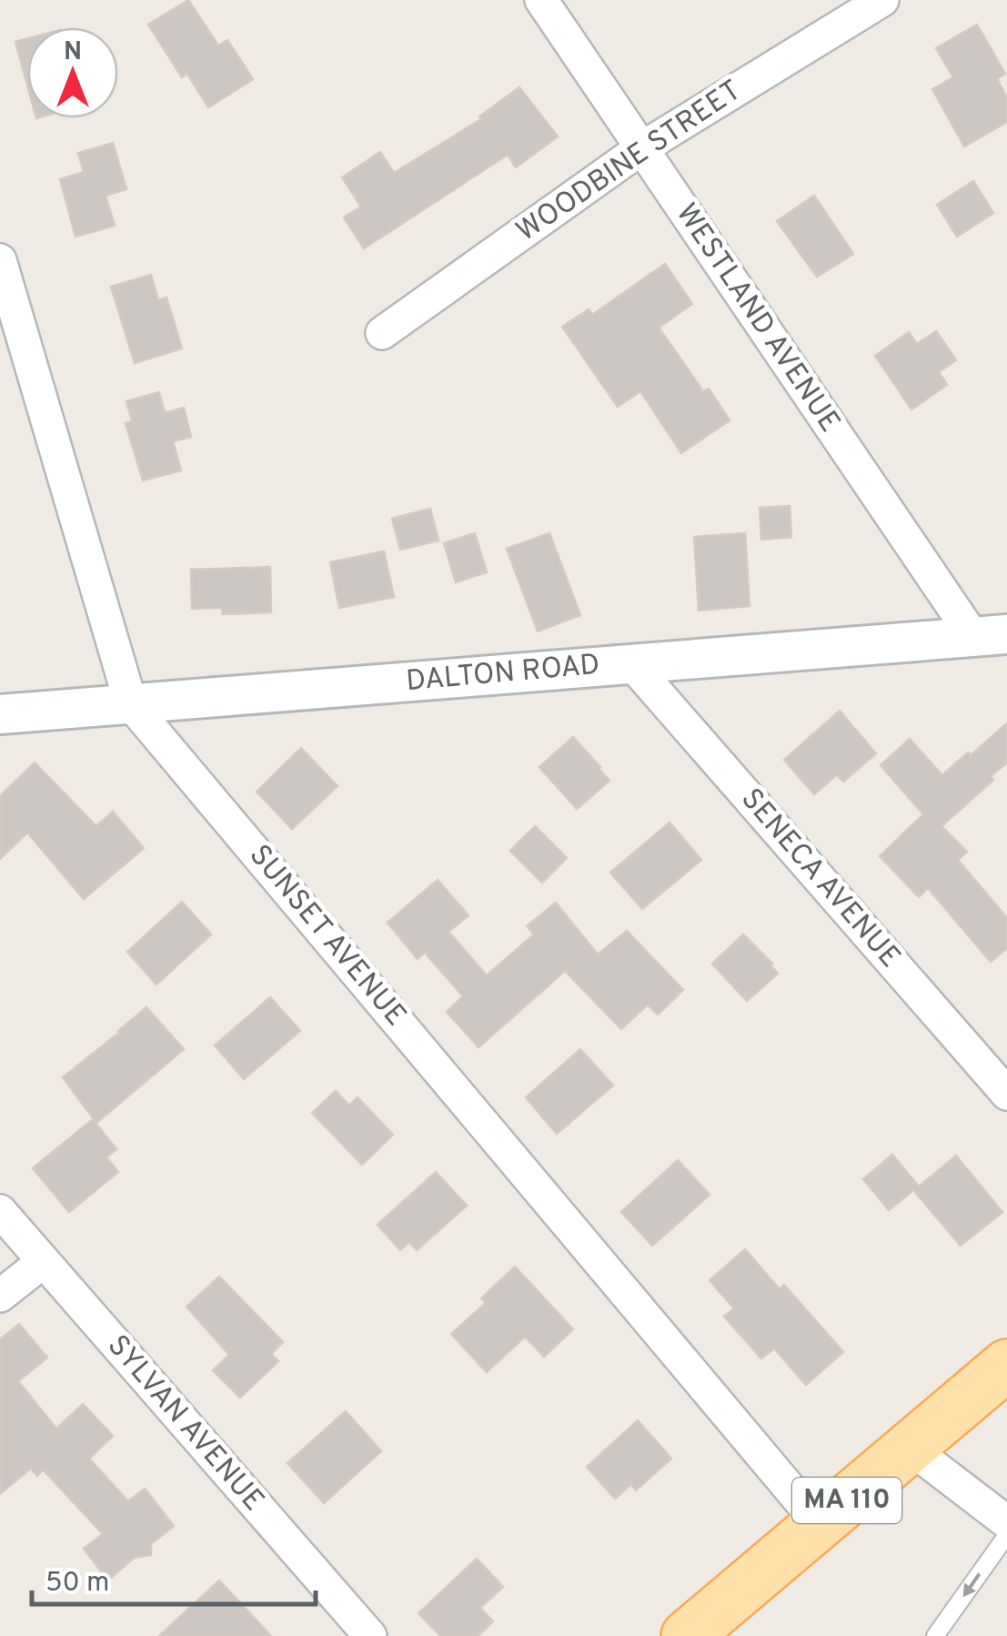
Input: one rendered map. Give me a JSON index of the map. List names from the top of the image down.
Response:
{
  "streets": {
    "main road": ["MA 110"],
    "street": [
      "WOODBINE STREET",
      "WESTLAND AVENUE",
      "DALTON ROAD",
      "SENECA AVENUE",
      "SUNSET AVENUE",
      "SYLVAN AVENUE"
    ]
  },
  "crossings": [
    ["WOODBINE STREET", "WESTLAND AVENUE"],
    ["WESTLAND AVENUE", "DALTON ROAD"],
    ["DALTON ROAD", "SENECA AVENUE"],
    ["DALTON ROAD", "SUNSET AVENUE"],
    ["SUNSET AVENUE", "MA 110"]
  ],
  "scale_bar": "50 m",
  "north": "top"
}
